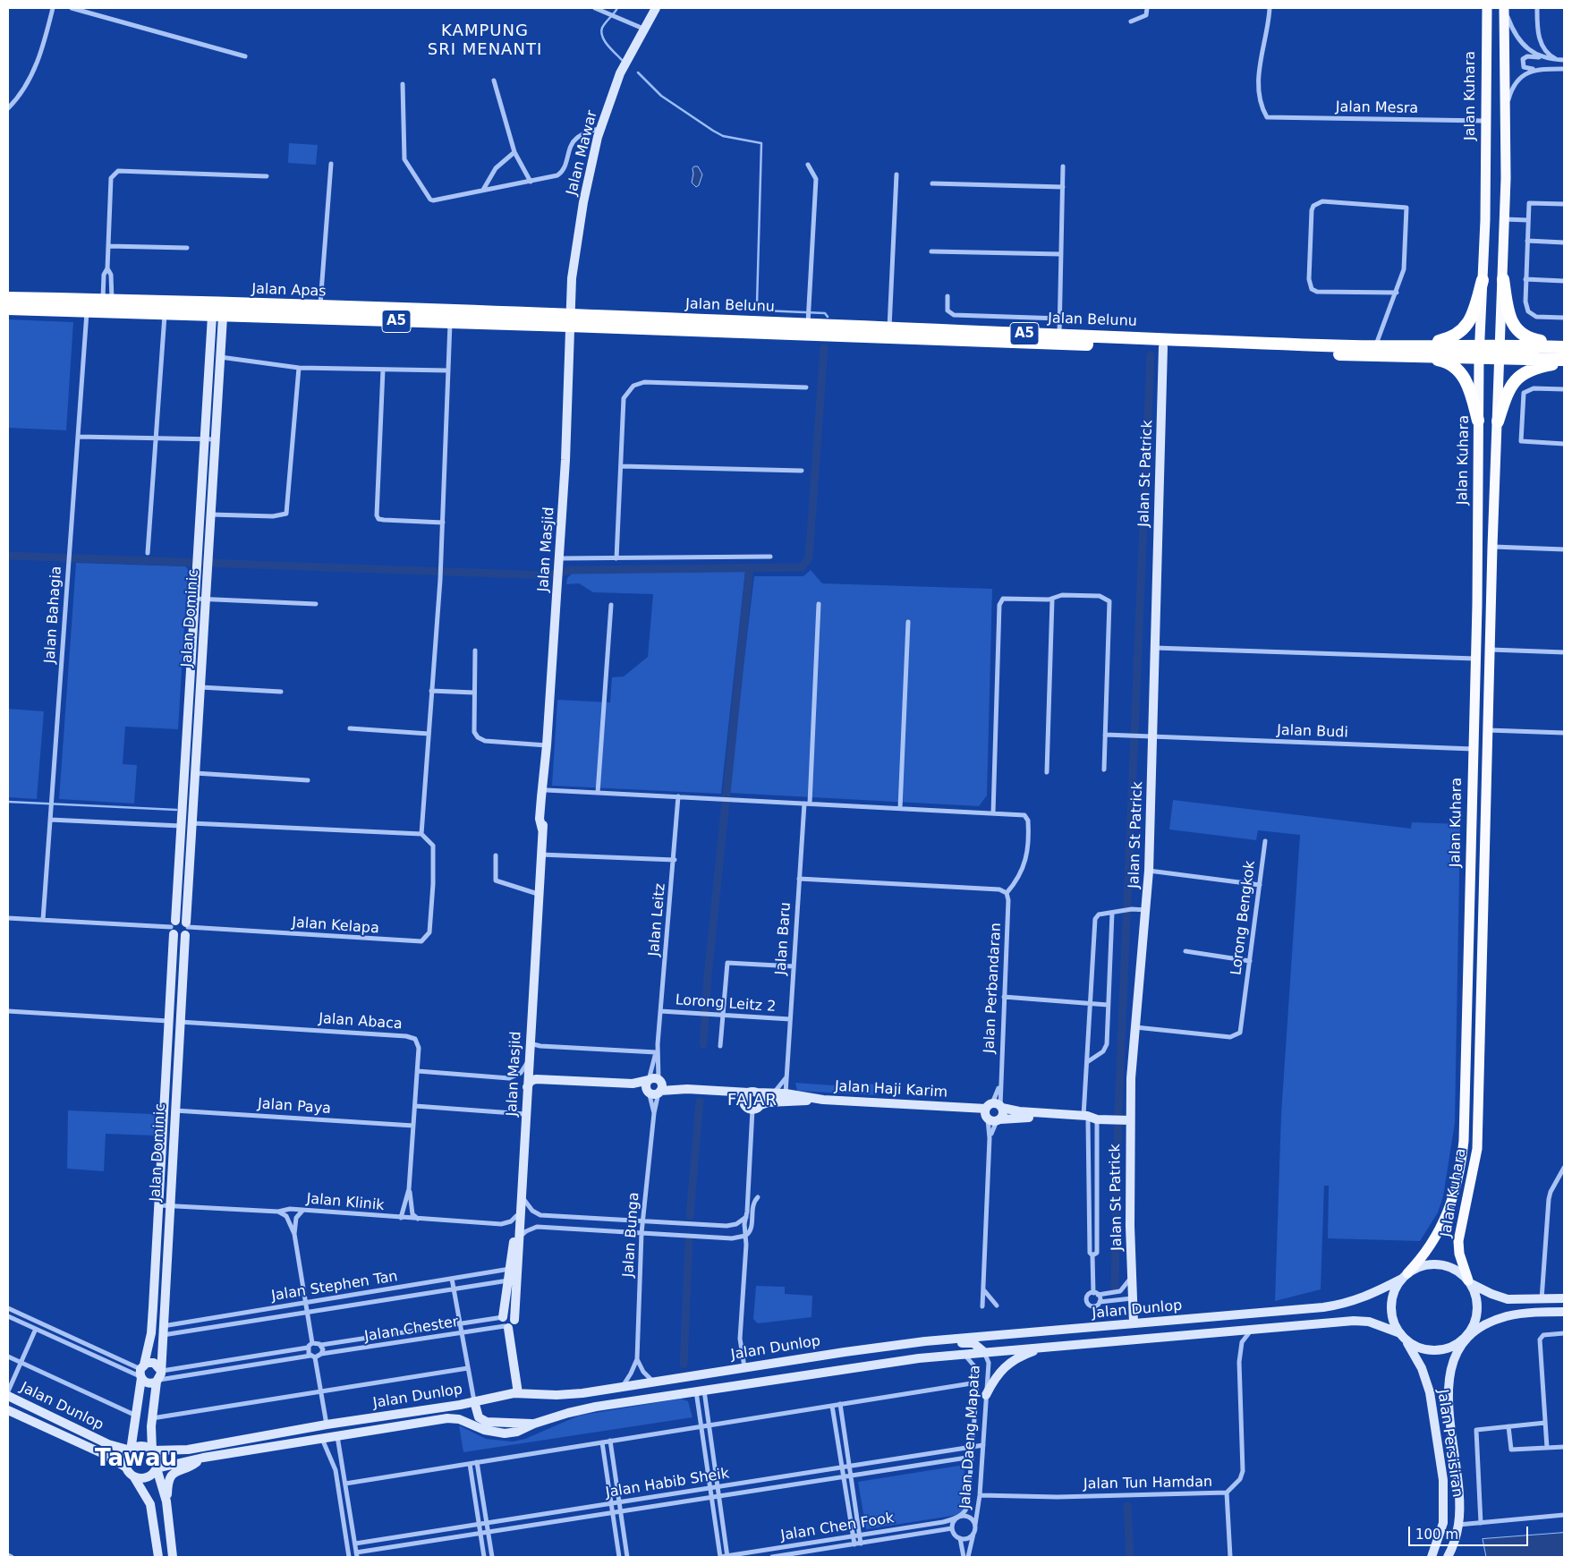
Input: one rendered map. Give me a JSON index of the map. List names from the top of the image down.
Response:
{
  "streets": {
    "highway": ["Jalan Apas", "Jalan Belunu", "A5"],
    "main road": ["Jalan Kuhara"],
    "street": [
      "Jalan Mesra",
      "Jalan Mawar",
      "Jalan St Patrick",
      "Jalan Masjid",
      "Jalan Bahagia",
      "Jalan Dominic",
      "Jalan Budi",
      "Lorong Bengkok",
      "Jalan Leitz",
      "Jalan Kelapa",
      "Jalan Baru",
      "Jalan Perbandaran",
      "Lorong Leitz 2",
      "Jalan Abaca",
      "Jalan Haji Karim",
      "Jalan Paya",
      "Jalan Klinik",
      "Jalan Bunga",
      "Jalan Stephen Tan",
      "Jalan Dunlop",
      "Jalan Chester",
      "Jalan Daeng Mapata",
      "Jalan Persisiran",
      "Jalan Habib Sheik",
      "Jalan Tun Hamdan",
      "Jalan Chen Fook"
    ]
  },
  "crossings": [
    ["Jalan Kuhara", "Jalan Mesra"],
    ["Jalan Kuhara", "Jalan Belunu"],
    ["Jalan Kuhara", "A5"],
    ["Jalan Kuhara", "Jalan Budi"],
    ["Jalan Kuhara", "Jalan Dunlop"],
    ["Jalan Kuhara", "Jalan Persisiran"],
    ["Jalan Mawar", "Jalan Apas"],
    ["Jalan Mawar", "Jalan Belunu"],
    ["Jalan Mawar", "Jalan Masjid"],
    ["Jalan Apas", "Jalan Belunu"],
    ["Jalan Apas", "Jalan Masjid"],
    ["Jalan Apas", "Jalan Bahagia"],
    ["Jalan Apas", "Jalan Dominic"],
    ["Jalan Belunu", "A5"],
    ["Jalan Belunu", "Jalan St Patrick"],
    ["Jalan Belunu", "Jalan Masjid"],
    ["Jalan St Patrick", "Jalan Budi"],
    ["Jalan St Patrick", "Lorong Bengkok"],
    ["Jalan St Patrick", "Jalan Dunlop"],
    ["Jalan Masjid", "Jalan Chester"],
    ["Jalan Dominic", "Jalan Kelapa"],
    ["Jalan Dominic", "Jalan Abaca"],
    ["Jalan Dominic", "Jalan Paya"],
    ["Jalan Dominic", "Jalan Klinik"],
    ["Jalan Dominic", "Jalan Stephen Tan"],
    ["Jalan Dominic", "Jalan Dunlop"],
    ["Jalan Leitz", "Lorong Leitz 2"],
    ["Jalan Leitz", "Jalan Bunga"],
    ["Jalan Baru", "Lorong Leitz 2"],
    ["Jalan Perbandaran", "Jalan Haji Karim"],
    ["Jalan Abaca", "Jalan Paya"],
    ["Jalan Bunga", "Jalan Dunlop"],
    ["Jalan Dunlop", "Jalan Daeng Mapata"],
    ["Jalan Dunlop", "Jalan Persisiran"],
    ["Jalan Dunlop", "Jalan Tun Hamdan"],
    ["Jalan Daeng Mapata", "Jalan Habib Sheik"],
    ["Jalan Daeng Mapata", "Jalan Tun Hamdan"],
    ["Jalan Daeng Mapata", "Jalan Chen Fook"]
  ],
  "districts": ["KAMPUNG SRI MENANTI", "FAJAR", "Tawau"],
  "scale_bar": "100 m"
}
